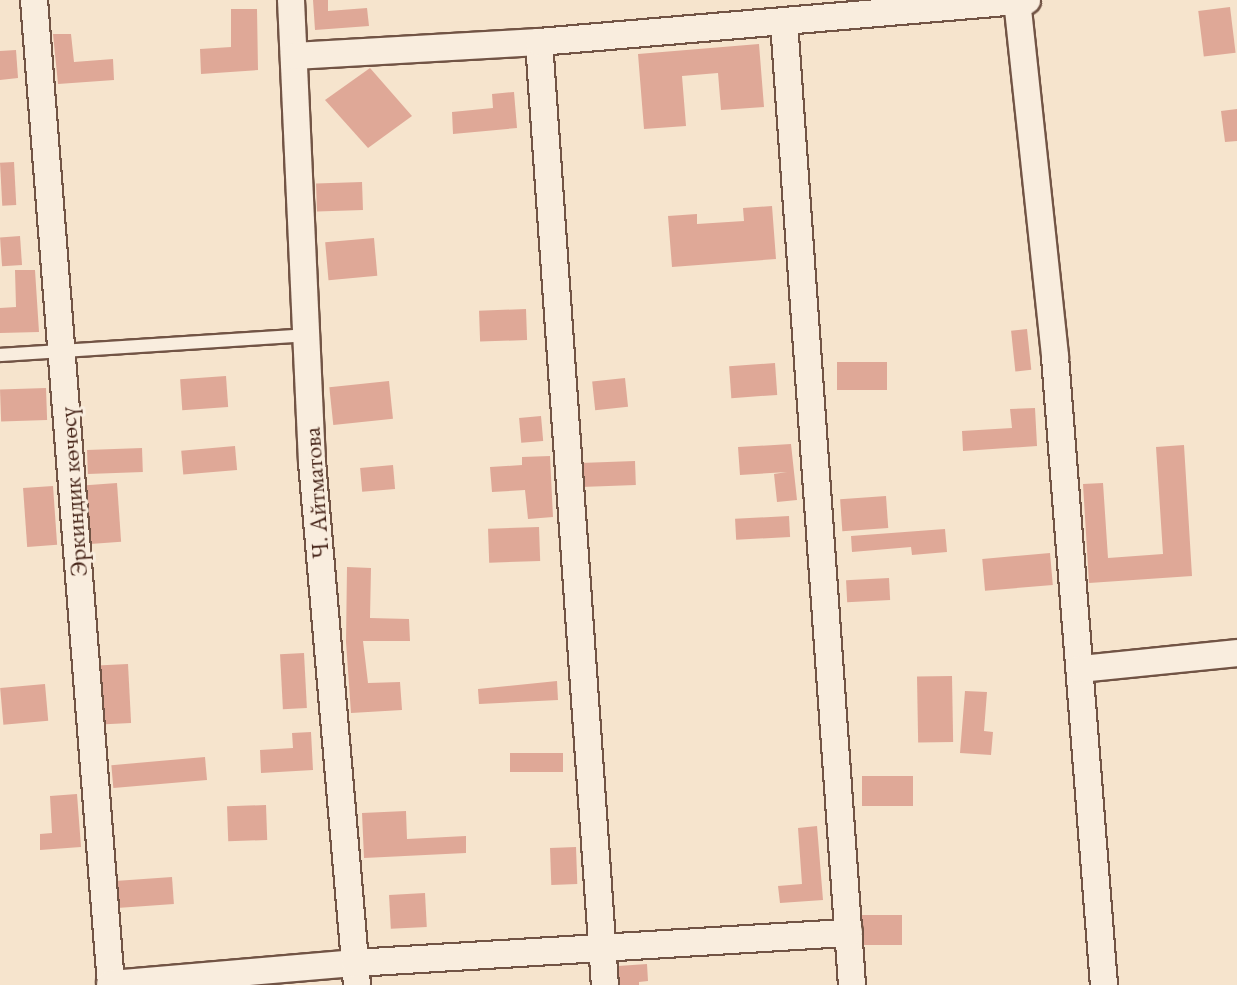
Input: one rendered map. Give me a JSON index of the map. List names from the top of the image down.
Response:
{
  "streets": {
    "street": ["Эркиндик көчөсү", "Ч. Айтматова"]
  }
}
